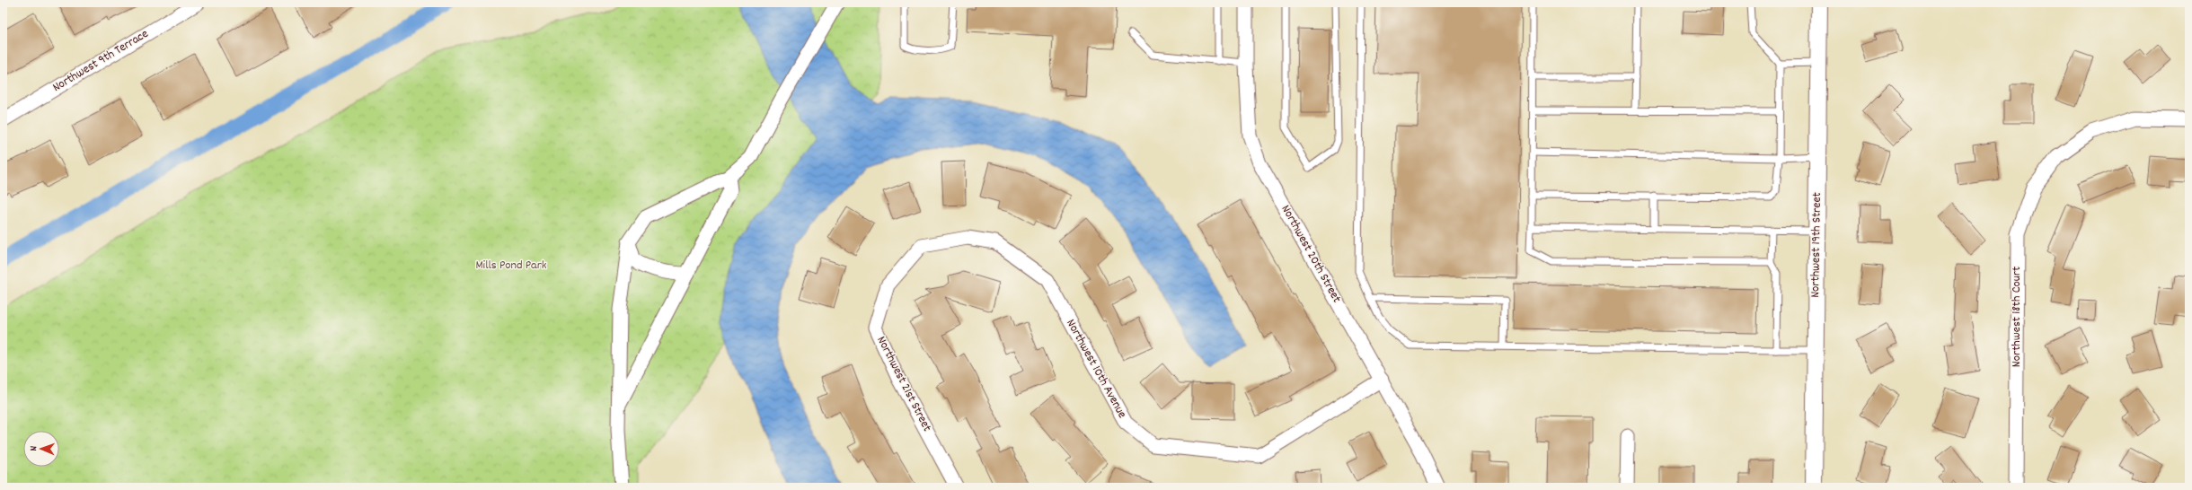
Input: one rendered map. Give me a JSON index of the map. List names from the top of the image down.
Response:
{
  "streets": {
    "street": [
      "Northwest 9th Terrace",
      "Northwest 19th Street",
      "Northwest 20th Street",
      "Northwest 18th Court",
      "Northwest 10th Avenue",
      "Northwest 21st Street"
    ]
  },
  "crossings": [
    ["Northwest 20th Street", "Northwest 10th Avenue"],
    ["Northwest 10th Avenue", "Northwest 21st Street"]
  ],
  "parks": ["Mills Pond Park"],
  "north": "left"
}
